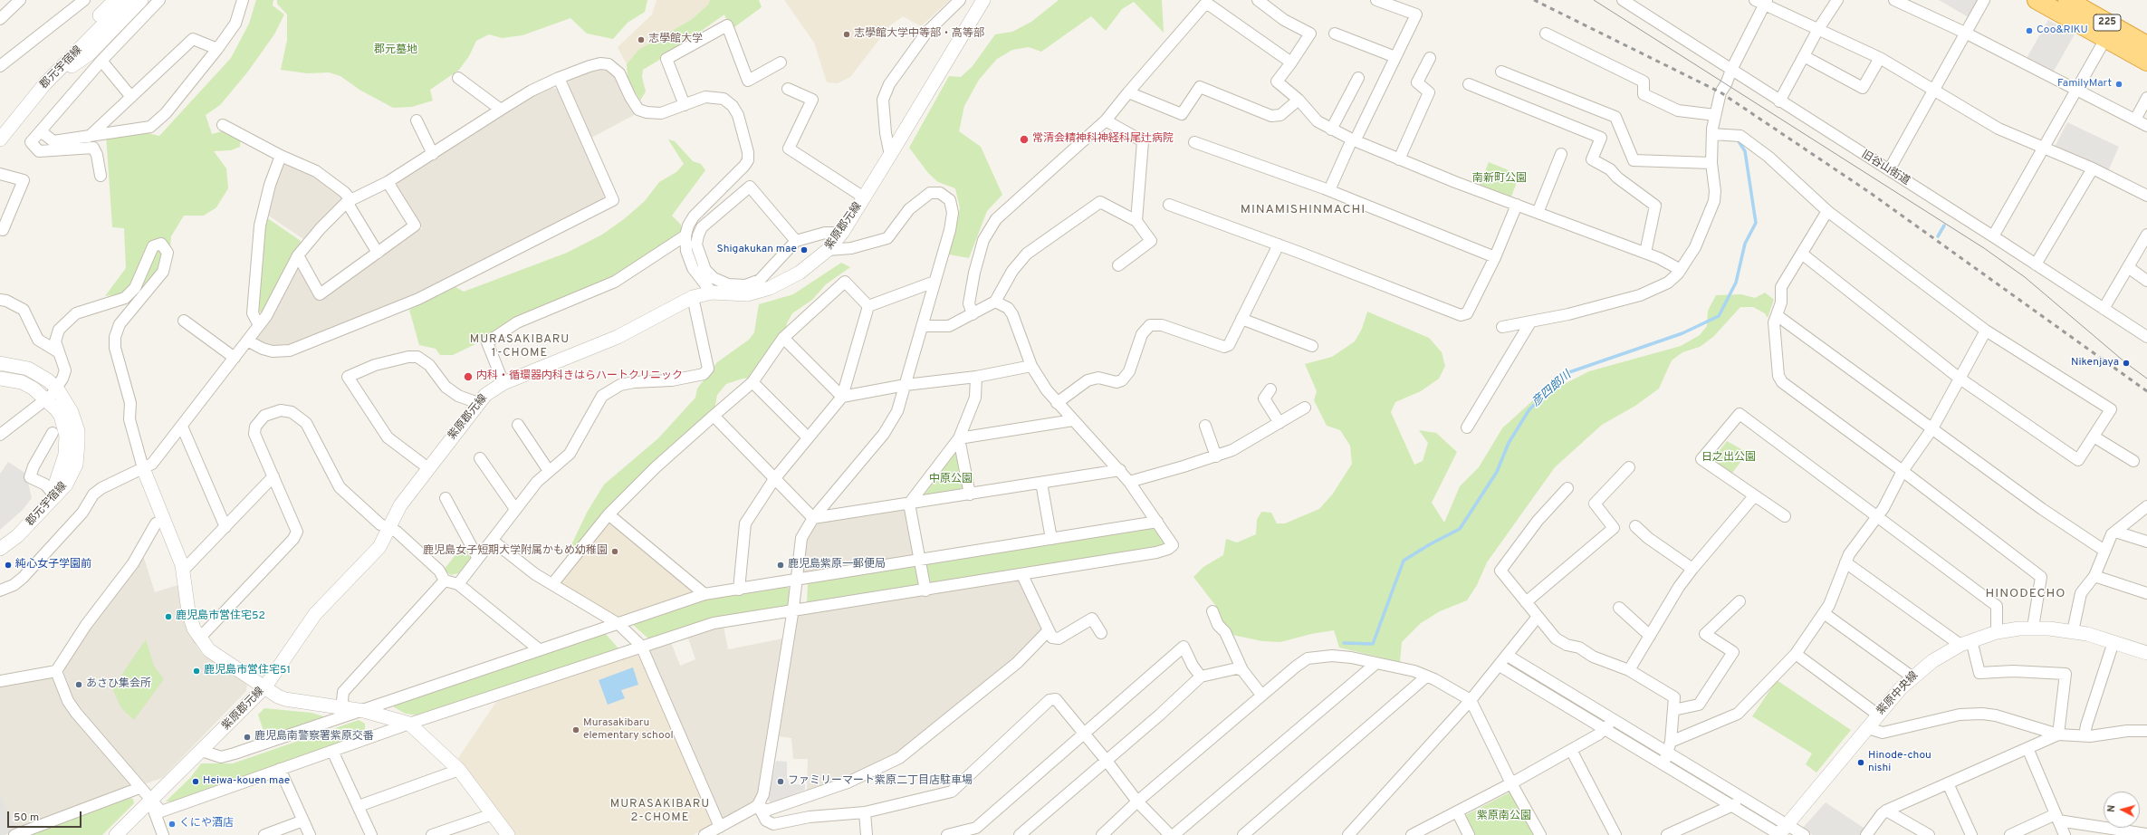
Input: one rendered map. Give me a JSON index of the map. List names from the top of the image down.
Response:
{
  "streets": {
    "highway": ["225"],
    "street": [
      "郡元宇宿線",
      "旧谷山街道",
      "紫原郡元線",
      "紫原中央線"
    ]
  },
  "districts": [
    "MINAMISHINMACHI",
    "MURASAKIBARU 1-CHOME",
    "HINODECHO",
    "MURASAKIBARU 2-CHOME"
  ],
  "water": ["彦四郎川"],
  "parks": [
    "郡元墓地",
    "南新町公園",
    "日之出公園",
    "中原公園",
    "紫原南公園"
  ],
  "places": [
    "Coo&RIKU",
    "志學館大学中等部・高等部",
    "志學館大学",
    "FamilyMart",
    "常清会精神科神経科尾辻病院",
    "Shigakukan mae",
    "Nikenjaya",
    "内科・循環器内科きはらハートクリニック",
    "鹿児島女子短期大学附属かもめ幼稚園",
    "純心女子学園前",
    "鹿児島紫原一郵便局",
    "鹿児島市営住宅52",
    "鹿児島市営住宅51",
    "あさひ集会所",
    "Murasakibaru elementary school",
    "鹿児島南警察署紫原交番",
    "Hinode-chou nishi",
    "Heiwa-kouen mae",
    "ファミリーマート紫原二丁目店駐車場",
    "くにや酒店"
  ],
  "scale_bar": "50 m",
  "north": "left"
}
